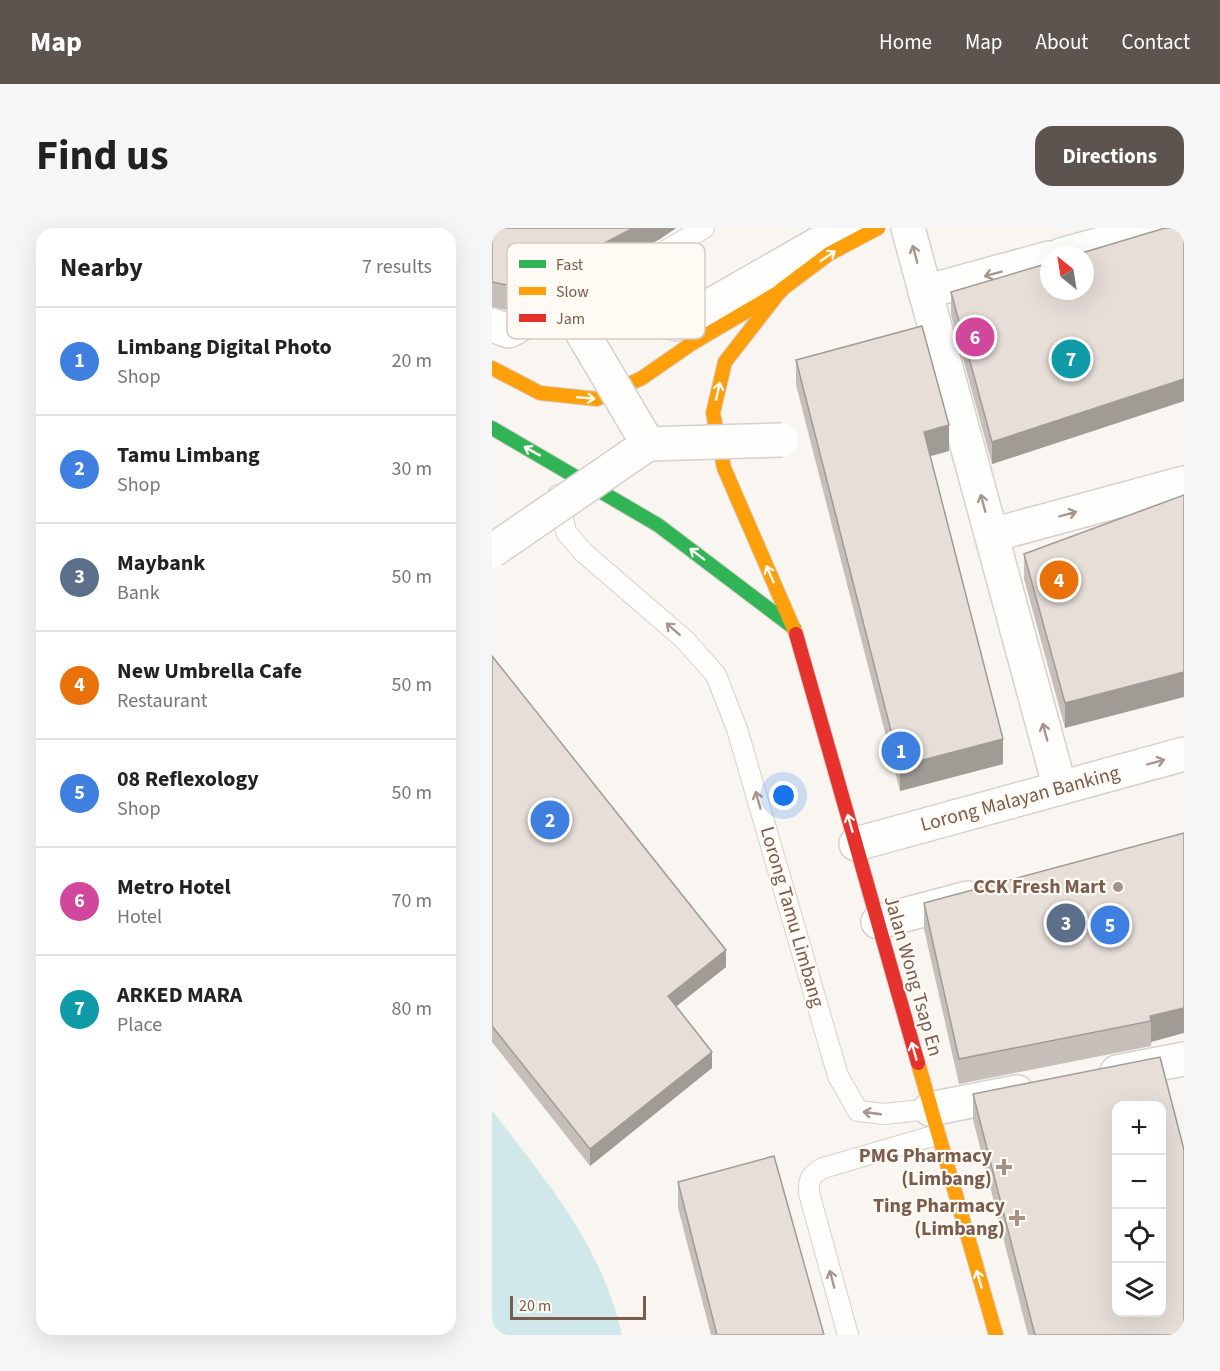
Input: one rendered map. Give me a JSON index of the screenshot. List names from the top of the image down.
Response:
{
  "streets": {
    "main road": ["Jalan Wong Tsap En"],
    "street": ["Lorong Malayan Banking"],
    "lane": ["Lorong Tamu Limbang"]
  },
  "crossings": [
    ["Lorong Malayan Banking", "Jalan Wong Tsap En"],
    ["Lorong Tamu Limbang", "Jalan Wong Tsap En"]
  ],
  "one_way": ["Lorong Tamu Limbang", "Jalan Wong Tsap En"],
  "places": {
    "other": ["CCK Fresh Mart"],
    "health": ["PMG Pharmacy (Limbang)", "Ting Pharmacy (Limbang)"]
  },
  "legend": ["Fast", "Slow", "Jam"],
  "scale_bar": "20 m",
  "north": "top left",
  "page": {
    "header": "Map",
    "nav": [
      "Home",
      "Map",
      "About",
      "Contact"
    ],
    "title": "Find us",
    "buttons": "Directions",
    "heading": ["Nearby", "7 results"],
    "list": [
      {
        "mark": "1",
        "name": "Limbang Digital Photo",
        "note": "Shop",
        "value": "20 m"
      },
      {
        "mark": "2",
        "name": "Tamu Limbang",
        "note": "Shop",
        "value": "30 m"
      },
      {
        "mark": "3",
        "name": "Maybank",
        "note": "Bank",
        "value": "50 m"
      },
      {
        "mark": "4",
        "name": "New Umbrella Cafe",
        "note": "Restaurant",
        "value": "50 m"
      },
      {
        "mark": "5",
        "name": "08 Reflexology",
        "note": "Shop",
        "value": "50 m"
      },
      {
        "mark": "6",
        "name": "Metro Hotel",
        "note": "Hotel",
        "value": "70 m"
      },
      {
        "mark": "7",
        "name": "ARKED MARA",
        "note": "Place",
        "value": "80 m"
      }
    ],
    "pins": [
      "6",
      "7",
      "4",
      "1",
      "2",
      "3",
      "5"
    ],
    "map_buttons": ["+", "−"],
    "scale": "20 m"
  }
}
